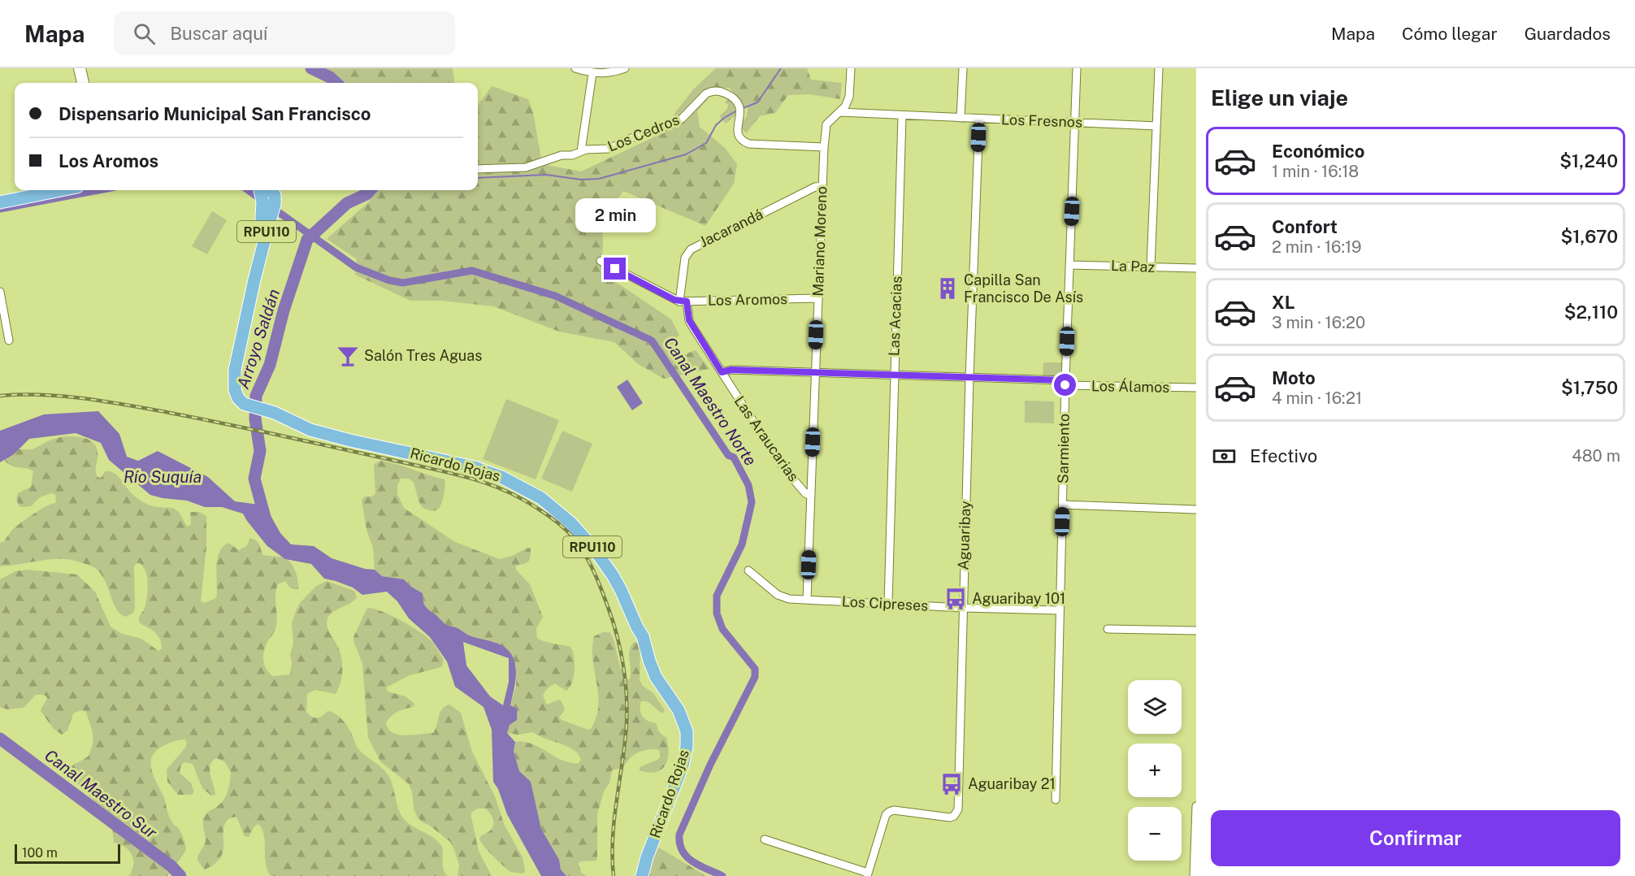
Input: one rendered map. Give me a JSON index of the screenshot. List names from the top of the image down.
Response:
{
  "streets": {
    "main road": ["RPU110", "Ricardo Rojas"],
    "street": [
      "Los Fresnos",
      "Los Cedros",
      "Jacarandá",
      "Mariano Moreno",
      "La Paz",
      "Los Aromos",
      "Las Acacias",
      "Los Álamos",
      "Las Araucarias",
      "Sarmiento",
      "Aguaribay",
      "Los Cipreses"
    ]
  },
  "crossings": [
    ["Los Fresnos", "Mariano Moreno"],
    ["Los Fresnos", "Las Acacias"],
    ["Los Fresnos", "Sarmiento"],
    ["Los Fresnos", "Aguaribay"],
    ["Los Cedros", "Mariano Moreno"],
    ["Jacarandá", "Mariano Moreno"],
    ["Jacarandá", "Los Aromos"],
    ["Jacarandá", "Las Araucarias"],
    ["Mariano Moreno", "Los Aromos"],
    ["Mariano Moreno", "Los Álamos"],
    ["Mariano Moreno", "Las Araucarias"],
    ["Mariano Moreno", "Los Cipreses"],
    ["La Paz", "Sarmiento"],
    ["Los Aromos", "Las Araucarias"],
    ["Las Acacias", "Los Álamos"],
    ["Las Acacias", "Los Cipreses"],
    ["Los Álamos", "Las Araucarias"],
    ["Los Álamos", "Sarmiento"],
    ["Los Álamos", "Aguaribay"],
    ["Sarmiento", "Los Cipreses"],
    ["Aguaribay", "Los Cipreses"]
  ],
  "water": [
    "Arroyo Saldán",
    "Canal Maestro Norte",
    "Río Suquía",
    "Canal Maestro Sur"
  ],
  "places": {
    "building": ["Capilla San Francisco De Asís"],
    "bar": ["Salón Tres Aguas"],
    "bus stop": ["Aguaribay 101", "Aguaribay 21"]
  },
  "scale_bar": "100 m",
  "page": {
    "header": "Mapa",
    "search": "Buscar aquí",
    "nav": ["Mapa", "Cómo llegar", "Guardados"],
    "heading": "Elige un viaje",
    "banner": ["Dispensario Municipal San Francisco", "Los Aromos"],
    "list": [
      {
        "name": "Económico",
        "note": "1 min · 16:18",
        "value": "$1,240"
      },
      {
        "name": "Confort",
        "note": "2 min · 16:19",
        "value": "$1,670"
      },
      {
        "name": "XL",
        "note": "3 min · 16:20",
        "value": "$2,110"
      },
      {
        "name": "Moto",
        "note": "4 min · 16:21",
        "value": "$1,750"
      }
    ],
    "bubble": "2 min",
    "pay": ["Efectivo", "480 m"],
    "map_buttons": ["+", "−"],
    "buttons": "Confirmar",
    "scale": "100 m"
  }
}
